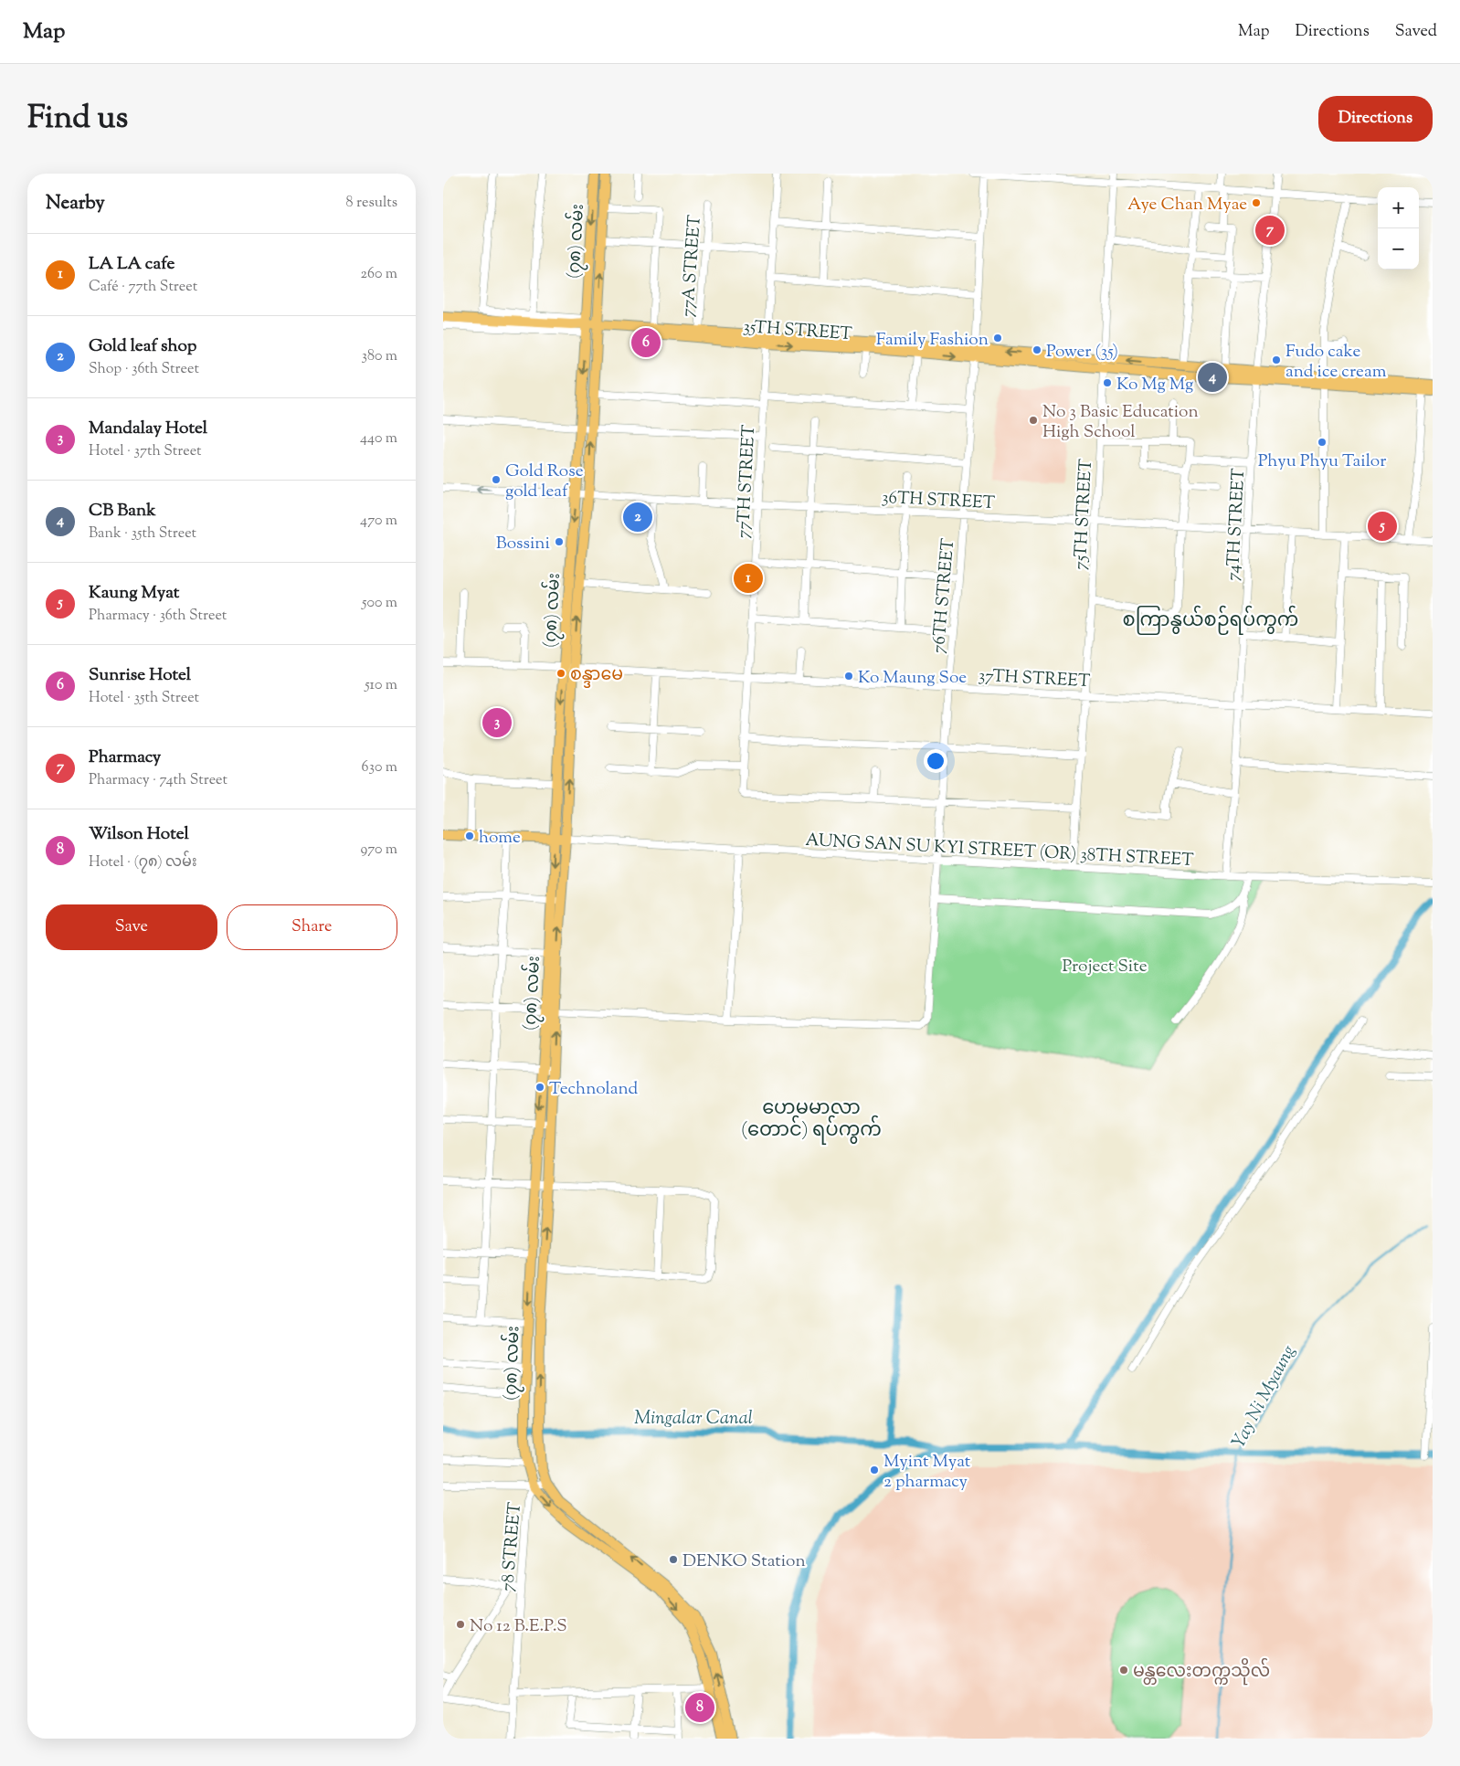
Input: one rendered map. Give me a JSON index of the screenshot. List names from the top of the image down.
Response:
{
  "streets": {
    "main road": ["(၇၈) လမ်း", "35TH STREET"],
    "street": [
      "77A STREET",
      "77TH STREET",
      "36TH STREET",
      "75TH STREET",
      "74TH STREET",
      "76TH STREET",
      "37TH STREET",
      "AUNG SAN SU KYI STREET (OR) 38TH STREET",
      "78 STREET"
    ]
  },
  "crossings": [
    ["(၇၈) လမ်း", "35TH STREET"],
    ["(၇၈) လမ်း", "36TH STREET"],
    ["(၇၈) လမ်း", "37TH STREET"],
    ["(၇၈) လမ်း", "AUNG SAN SU KYI STREET (OR) 38TH STREET"],
    ["(၇၈) လမ်း", "78 STREET"],
    ["77A STREET", "35TH STREET"],
    ["35TH STREET", "77TH STREET"],
    ["35TH STREET", "75TH STREET"],
    ["35TH STREET", "74TH STREET"],
    ["35TH STREET", "76TH STREET"],
    ["77TH STREET", "36TH STREET"],
    ["77TH STREET", "37TH STREET"],
    ["36TH STREET", "75TH STREET"],
    ["36TH STREET", "74TH STREET"],
    ["36TH STREET", "76TH STREET"],
    ["75TH STREET", "37TH STREET"],
    ["75TH STREET", "AUNG SAN SU KYI STREET (OR) 38TH STREET"],
    ["74TH STREET", "37TH STREET"],
    ["74TH STREET", "AUNG SAN SU KYI STREET (OR) 38TH STREET"],
    ["76TH STREET", "37TH STREET"],
    ["76TH STREET", "AUNG SAN SU KYI STREET (OR) 38TH STREET"]
  ],
  "districts": ["စကြာနွယ်စဉ်ရပ်ကွက်", "ဟေမမာလာ (တောင်) ရပ်ကွက်"],
  "water": ["Yay Ni Myaung", "Mingalar Canal"],
  "parks": ["Project Site"],
  "places": [
    "Aye Chan Myae",
    "Family Fashion",
    "Power (35)",
    "Fudo cake and ice cream",
    "Ko Mg Mg",
    "No 3 Basic Education High School",
    "Phyu Phyu Tailor",
    "Gold Rose gold leaf",
    "Bossini",
    "စန္ဒာမေ",
    "Ko Maung Soe",
    "home",
    "Technoland",
    "Myint Myat 2 pharmacy",
    "DENKO Station",
    "No 12 B.E.P.S",
    "မန္တလေးတက္ကသိုလ်"
  ],
  "page": {
    "header": "Map",
    "nav": ["Map", "Directions", "Saved"],
    "title": "Find us",
    "buttons": [
      "Directions",
      ["Save", "Share"]
    ],
    "heading": ["Nearby", "8 results"],
    "map_buttons": ["+", "−"],
    "pins": [
      "7",
      "6",
      "4",
      "2",
      "5",
      "1",
      "3",
      "8"
    ],
    "list": [
      {
        "mark": "1",
        "name": "LA LA cafe",
        "note": "Café · 77th Street",
        "value": "260 m"
      },
      {
        "mark": "2",
        "name": "Gold leaf shop",
        "note": "Shop · 36th Street",
        "value": "380 m"
      },
      {
        "mark": "3",
        "name": "Mandalay Hotel",
        "note": "Hotel · 37th Street",
        "value": "440 m"
      },
      {
        "mark": "4",
        "name": "CB Bank",
        "note": "Bank · 35th Street",
        "value": "470 m"
      },
      {
        "mark": "5",
        "name": "Kaung Myat",
        "note": "Pharmacy · 36th Street",
        "value": "500 m"
      },
      {
        "mark": "6",
        "name": "Sunrise Hotel",
        "note": "Hotel · 35th Street",
        "value": "510 m"
      },
      {
        "mark": "7",
        "name": "Pharmacy",
        "note": "Pharmacy · 74th Street",
        "value": "630 m"
      },
      {
        "mark": "8",
        "name": "Wilson Hotel",
        "note": "Hotel · (၇၈) လမ်း",
        "value": "970 m"
      }
    ]
  }
}
